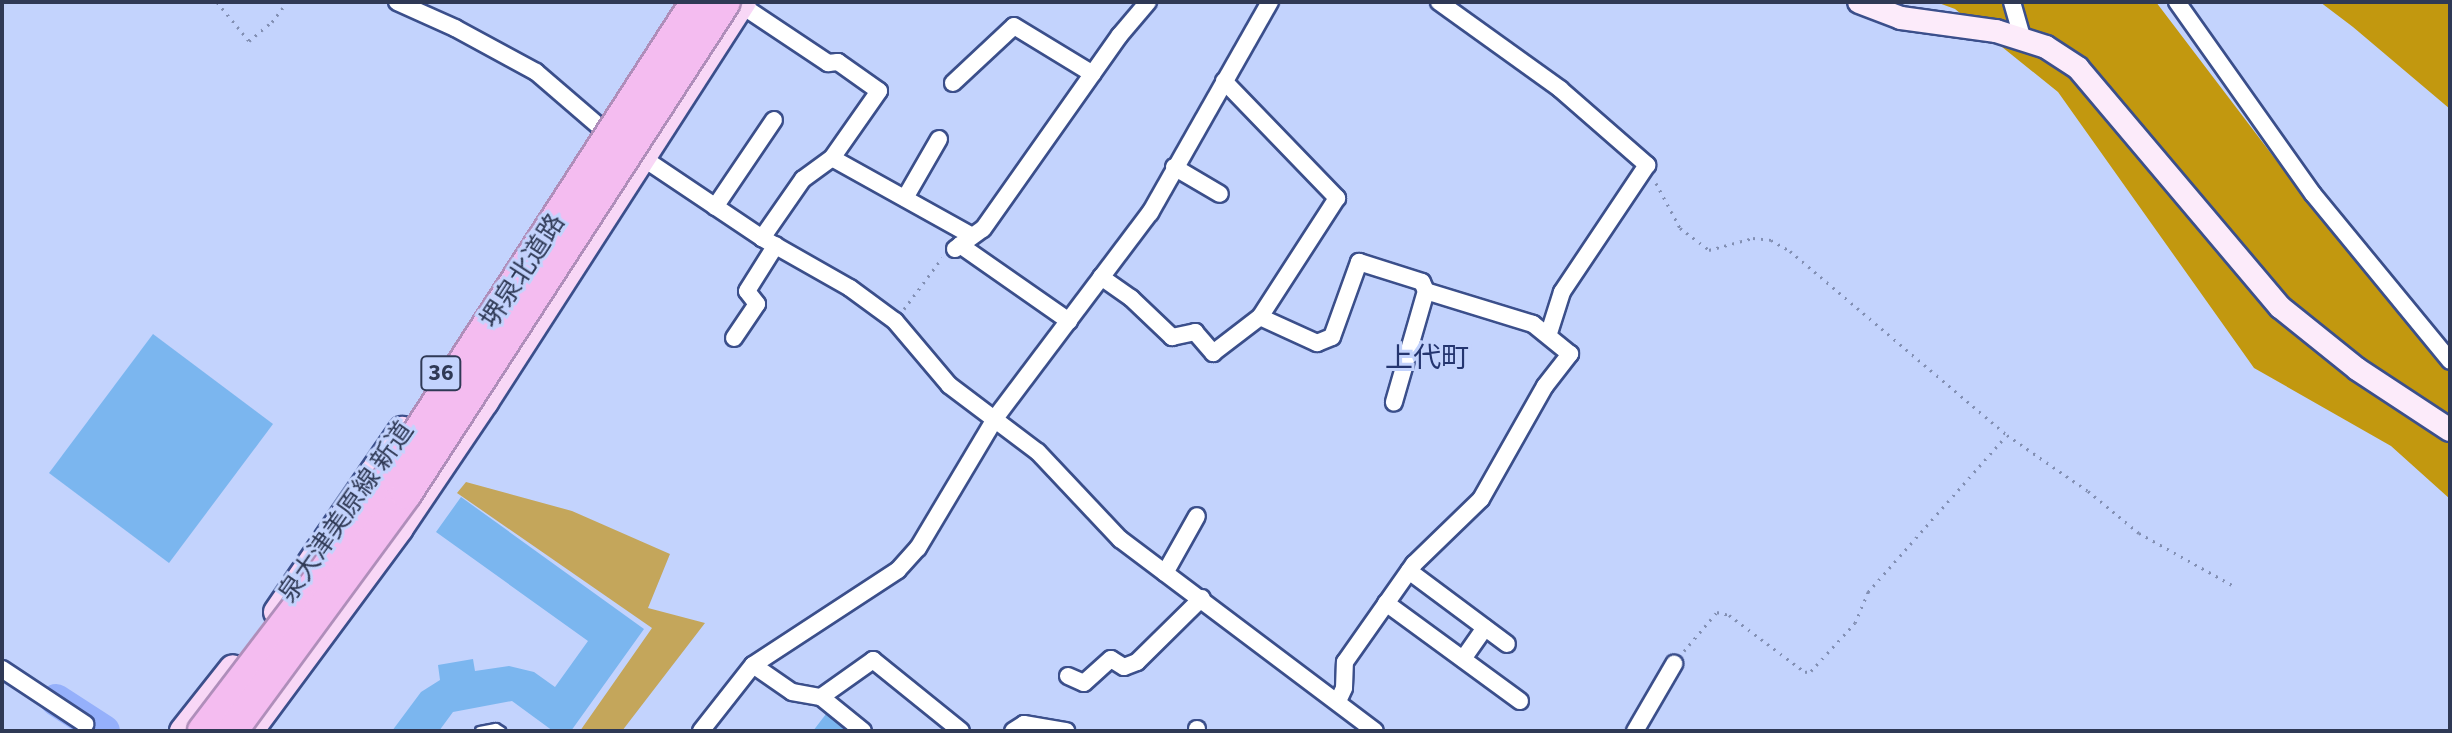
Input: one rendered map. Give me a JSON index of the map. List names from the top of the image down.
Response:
{
  "streets": {
    "highway": ["堺泉北道路"],
    "main road": ["36", "泉大津美原線 新道"]
  },
  "crossings": [
    ["堺泉北道路", "泉大津美原線 新道"]
  ],
  "districts": ["上代町"]
}
